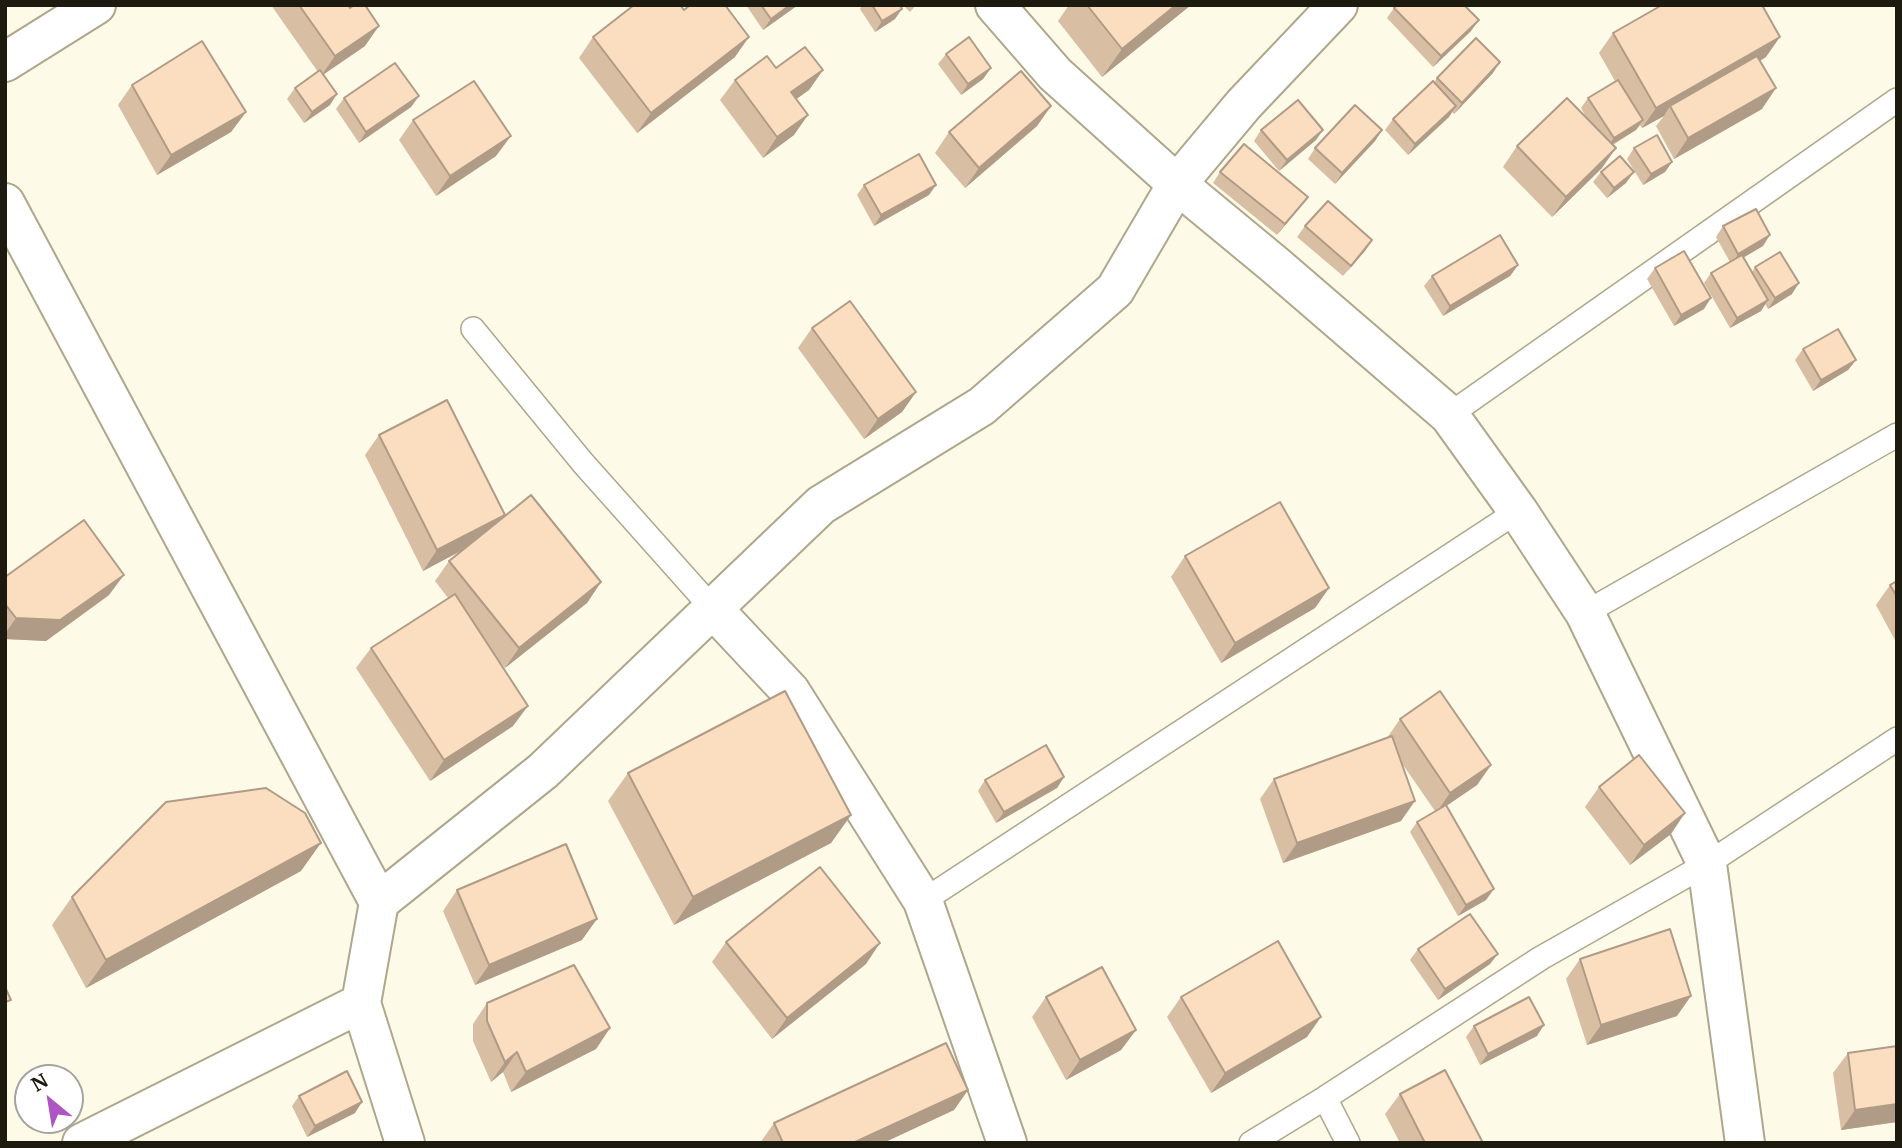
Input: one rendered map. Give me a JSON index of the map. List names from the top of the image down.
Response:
{
  "north": "top left"
}
